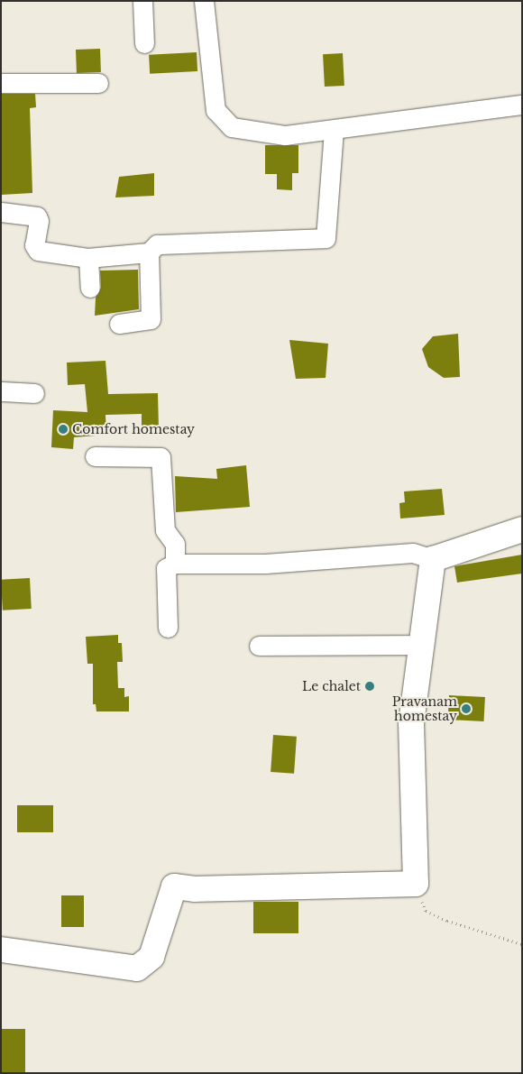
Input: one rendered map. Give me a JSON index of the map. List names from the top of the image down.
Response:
{
  "places": ["Comfort homestay", "Le chalet", "Pravanam homestay"]
}
